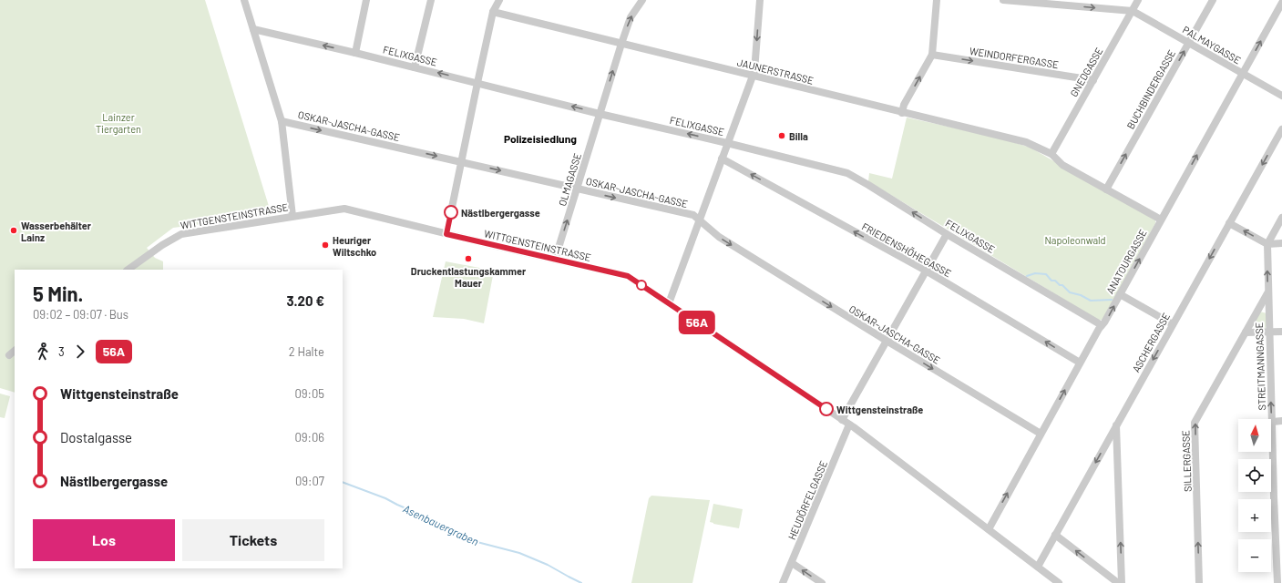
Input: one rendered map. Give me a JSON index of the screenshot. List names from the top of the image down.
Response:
{
  "streets": {
    "street": [
      "PALMAYGASSE",
      "FELIXGASSE",
      "WEINDORFERGASSE",
      "JAUNERSTRASSE",
      "GNEDGASSE",
      "BUCHBINDERGASSE",
      "OSKAR-JASCHA-GASSE",
      "OLMAGASSE",
      "WITTGENSTEINSTRASSE",
      "FRIEDENSHÖHEGASSE",
      "ANATOURGASSE",
      "ASCHERGASSE",
      "STREITMANNGASSE",
      "SILLERGASSE",
      "HEUDÖRFELGASSE"
    ]
  },
  "crossings": [
    ["PALMAYGASSE", "GNEDGASSE"],
    ["PALMAYGASSE", "BUCHBINDERGASSE"],
    ["PALMAYGASSE", "ANATOURGASSE"],
    ["FELIXGASSE", "OLMAGASSE"],
    ["FELIXGASSE", "ANATOURGASSE"],
    ["WEINDORFERGASSE", "GNEDGASSE"],
    ["JAUNERSTRASSE", "GNEDGASSE"],
    ["JAUNERSTRASSE", "BUCHBINDERGASSE"],
    ["JAUNERSTRASSE", "OLMAGASSE"],
    ["JAUNERSTRASSE", "ANATOURGASSE"],
    ["OSKAR-JASCHA-GASSE", "OLMAGASSE"],
    ["OSKAR-JASCHA-GASSE", "ANATOURGASSE"],
    ["OLMAGASSE", "WITTGENSTEINSTRASSE"],
    ["WITTGENSTEINSTRASSE", "ANATOURGASSE"],
    ["WITTGENSTEINSTRASSE", "ASCHERGASSE"],
    ["WITTGENSTEINSTRASSE", "HEUDÖRFELGASSE"],
    ["FRIEDENSHÖHEGASSE", "ANATOURGASSE"],
    ["STREITMANNGASSE", "SILLERGASSE"]
  ],
  "one_way": [
    "FELIXGASSE",
    "WEINDORFERGASSE",
    "BUCHBINDERGASSE",
    "OSKAR-JASCHA-GASSE",
    "OLMAGASSE",
    "FRIEDENSHÖHEGASSE",
    "ANATOURGASSE",
    "ASCHERGASSE",
    "STREITMANNGASSE",
    "SILLERGASSE"
  ],
  "districts": ["Polizeisiedlung"],
  "water": ["Asenbauergraben"],
  "parks": ["Lainzer Tiergarten", "Napoleonwald"],
  "places": [
    "Billa",
    "Nästlbergergasse",
    "Wasserbehälter Lainz",
    "Heuriger Wiltschko",
    "Druckentlastungskammer Mauer",
    "Wittgensteinstraße"
  ],
  "lines": ["bus line 56A"],
  "north": "top",
  "page": {
    "on_map": "56A",
    "heading": ["5 Min.", "09:02 – 09:07 · Bus", "3.20 €"],
    "legs": ["3", "56A", "2 Halte"],
    "list": [
      {
        "name": "Wittgensteinstraße",
        "value": "09:05"
      },
      {
        "name": "Dostalgasse",
        "value": "09:06"
      },
      {
        "name": "Nästlbergergasse",
        "value": "09:07"
      }
    ],
    "map_buttons": ["+", "−"],
    "buttons": ["Los", "Tickets"]
  }
}
